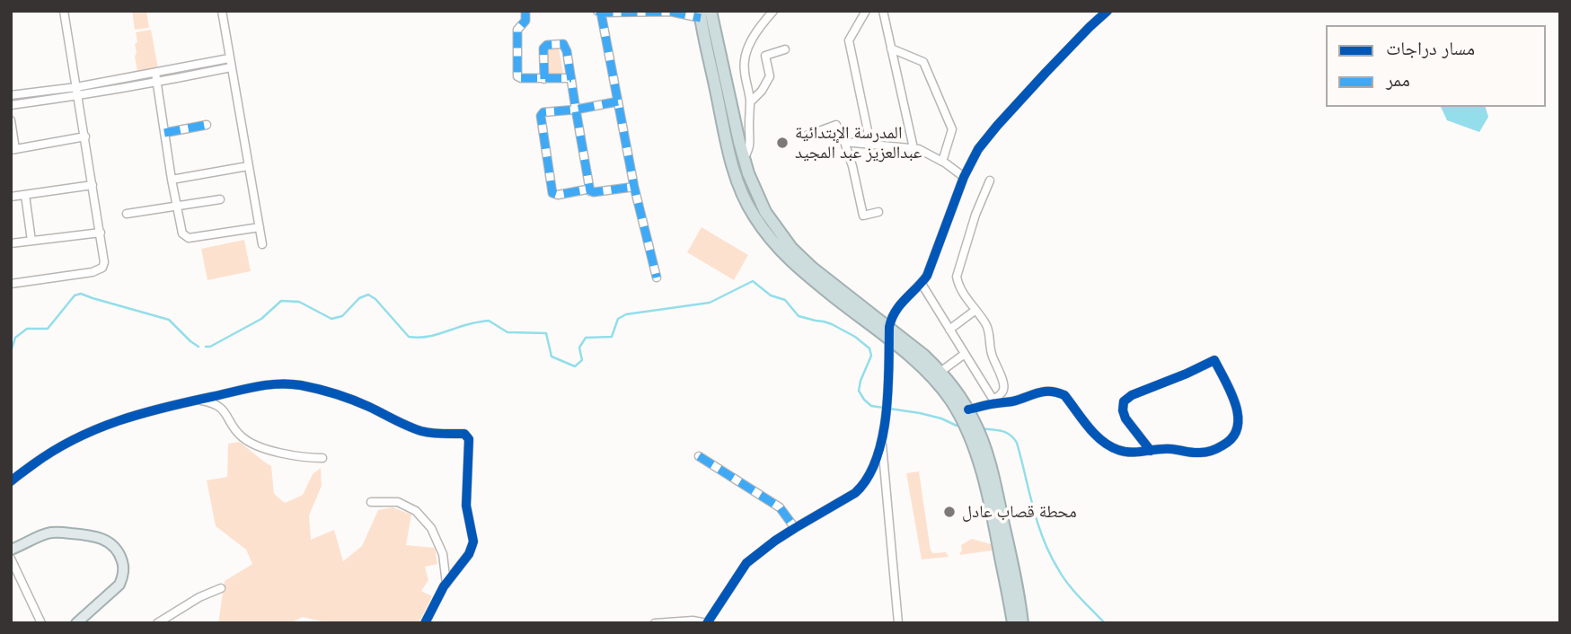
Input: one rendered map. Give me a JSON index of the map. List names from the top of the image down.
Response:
{
  "places": ["المدرسة الإبتدائية عبدالعزيز عبد المجيد", "محطة قصاب عادل"],
  "legend": ["مسار دراجات", "ممر"]
}
